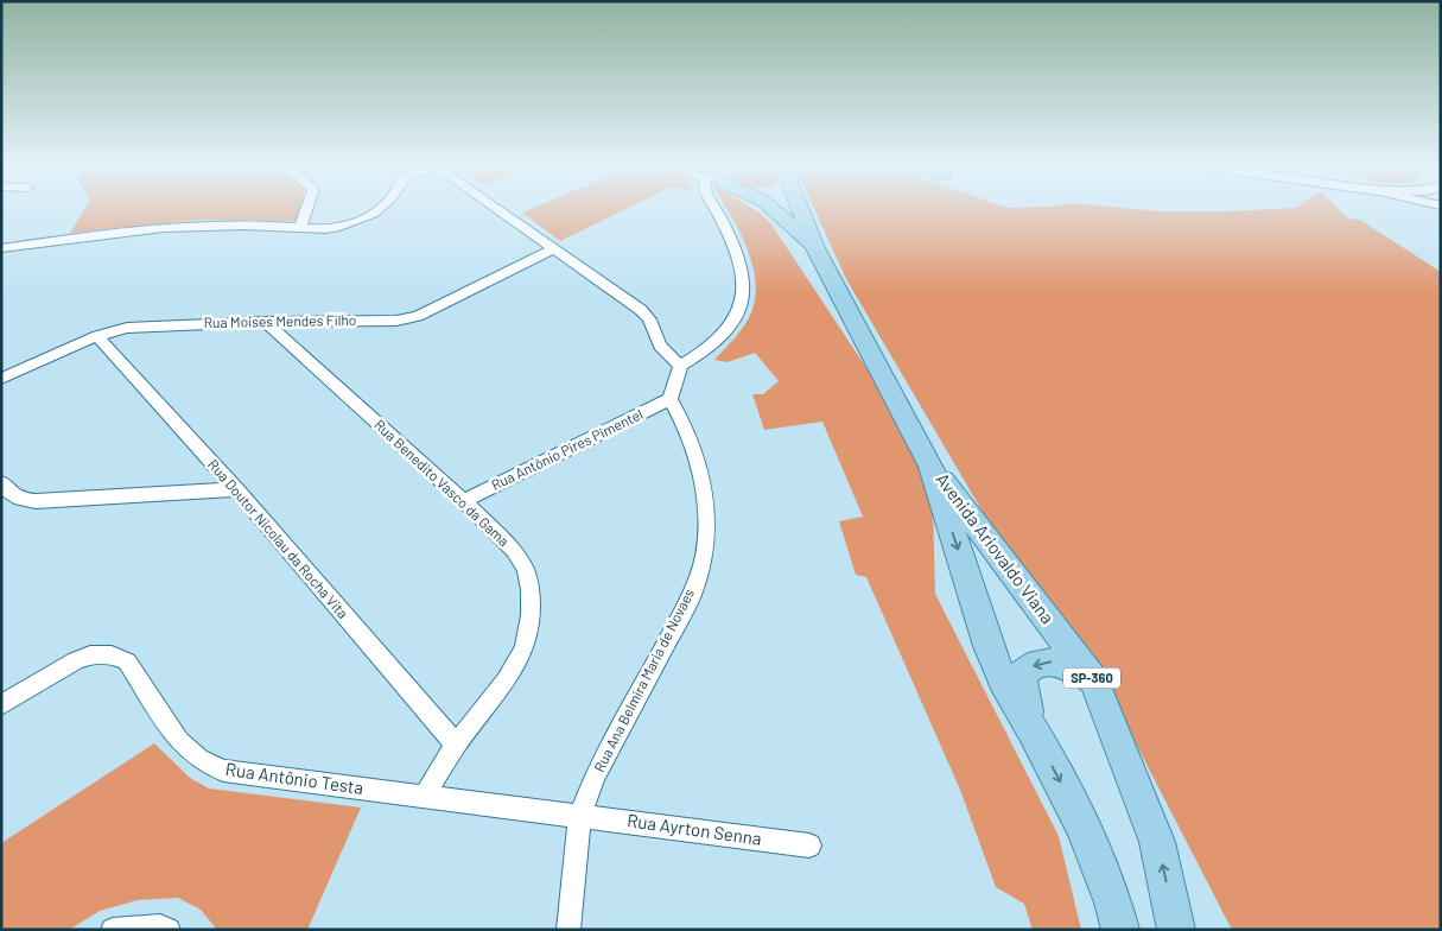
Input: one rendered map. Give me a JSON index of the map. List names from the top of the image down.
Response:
{
  "streets": {
    "main road": ["Avenida Ariovaldo Viana", "SP-360"],
    "street": [
      "Rua Moises Mendes Filho",
      "Rua Antônio Pires Pimentel",
      "Rua Benedito Vasco da Gama",
      "Rua Doutor Nicolau da Rocha Vita",
      "Rua Ana Belmira Maria de Novaes",
      "Rua Antônio Testa",
      "Rua Ayrton Senna"
    ]
  },
  "crossings": [
    ["Rua Moises Mendes Filho", "Rua Benedito Vasco da Gama"],
    ["Rua Moises Mendes Filho", "Rua Doutor Nicolau da Rocha Vita"],
    ["Rua Antônio Pires Pimentel", "Rua Benedito Vasco da Gama"],
    ["Rua Antônio Pires Pimentel", "Rua Ana Belmira Maria de Novaes"],
    ["Rua Benedito Vasco da Gama", "Rua Doutor Nicolau da Rocha Vita"],
    ["Rua Benedito Vasco da Gama", "Rua Antônio Testa"],
    ["Avenida Ariovaldo Viana", "SP-360"],
    ["Rua Ana Belmira Maria de Novaes", "Rua Antônio Testa"],
    ["Rua Ana Belmira Maria de Novaes", "Rua Ayrton Senna"],
    ["Rua Antônio Testa", "Rua Ayrton Senna"]
  ]
}
